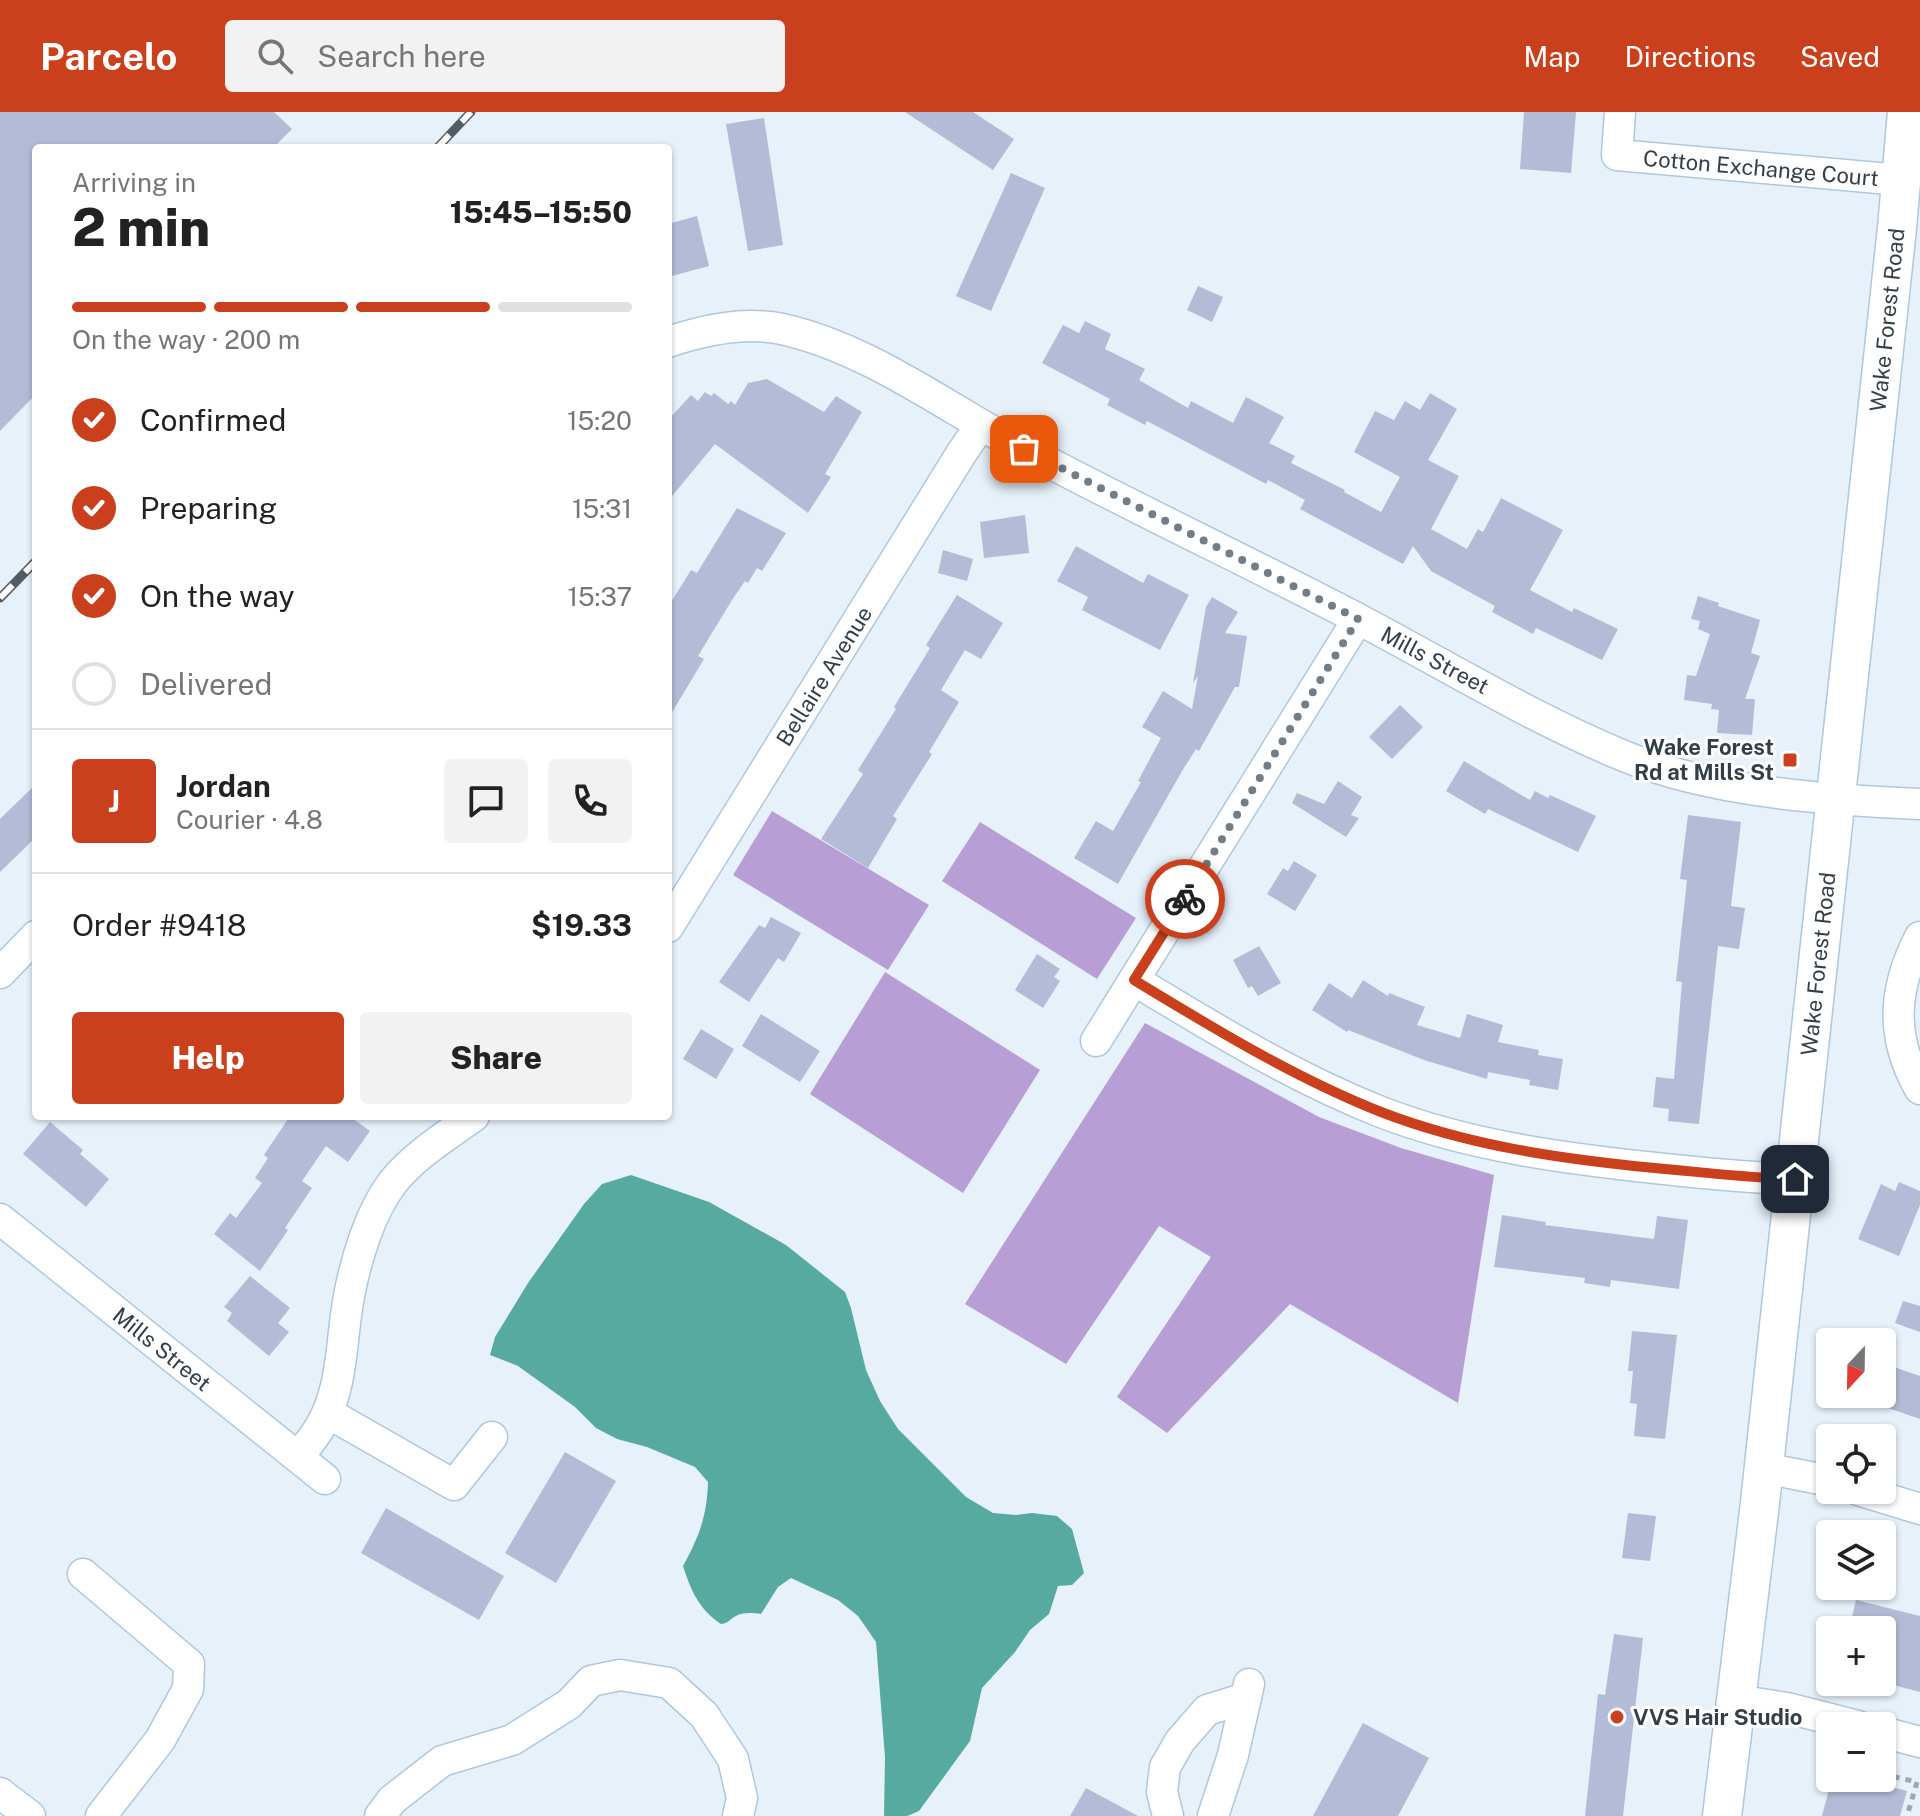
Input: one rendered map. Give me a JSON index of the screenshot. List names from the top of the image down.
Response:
{
  "streets": {
    "main road": ["Wake Forest Road"],
    "street": ["Cotton Exchange Court", "Mills Street", "Bellaire Avenue"]
  },
  "crossings": [
    ["Cotton Exchange Court", "Wake Forest Road"],
    ["Wake Forest Road", "Mills Street"],
    ["Mills Street", "Bellaire Avenue"]
  ],
  "places": {
    "transit": ["Wake Forest Rd at Mills St"],
    "other": ["VVS Hair Studio"]
  },
  "north": "bottom",
  "page": {
    "header": "Parcelo",
    "search": "Search here",
    "nav": ["Map", "Directions", "Saved"],
    "heading": ["2 min", "Arriving in", "15:45–15:50"],
    "panel": [
      "Jordan",
      "Courier · 4.8",
      "Order #9418",
      "$19.33"
    ],
    "bar": "On the way · 200 m",
    "list": [
      ["Confirmed", "15:20"],
      ["Preparing", "15:31"],
      ["On the way", "15:37"],
      "Delivered"
    ],
    "round": "J",
    "buttons": ["Help", "Share"],
    "map_buttons": ["+", "−"]
  }
}
